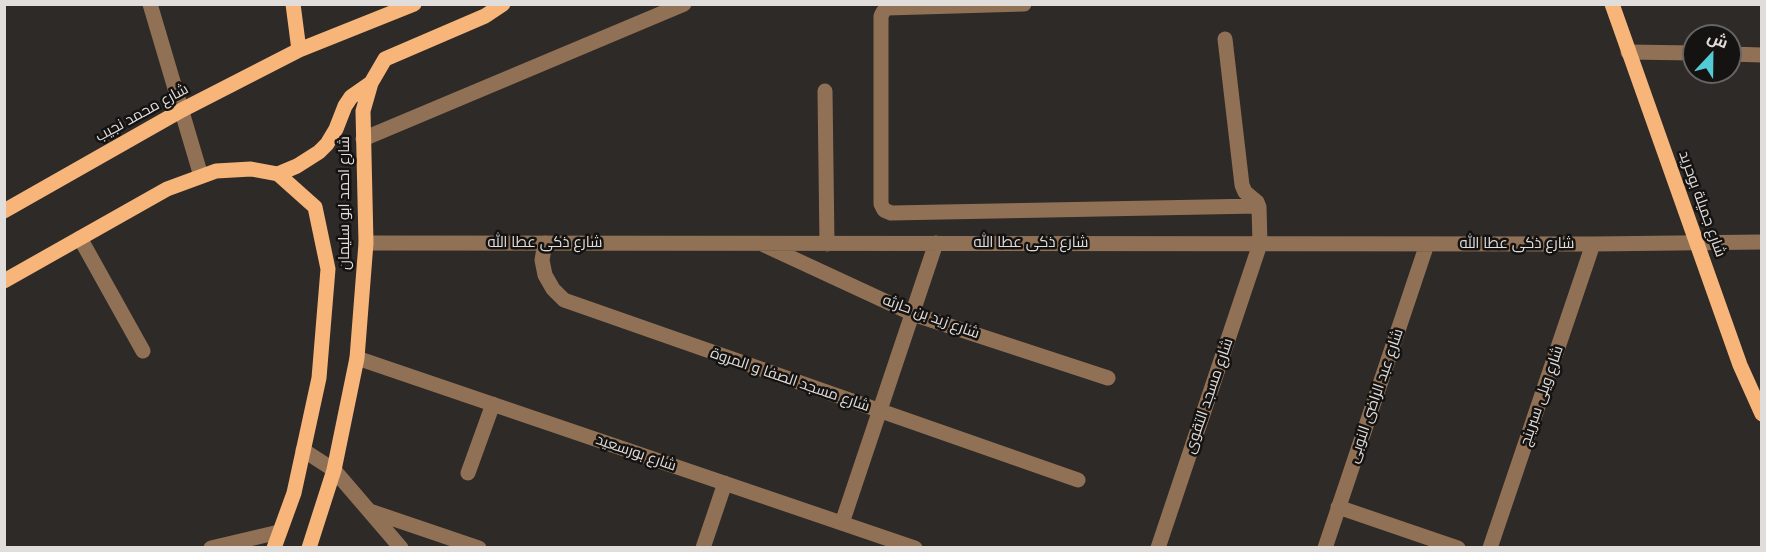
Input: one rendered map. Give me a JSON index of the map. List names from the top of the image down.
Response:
{
  "streets": {
    "main road": ["شارع محمد نجيب", "شارع احمد ابو سليمان", "شارع جميلة بوحريد"],
    "street": [
      "شارع ذكى عطا الله",
      "شارع زيد بن حارثه",
      "شارع مسجد الصفا و المروة",
      "شارع مسجد التقوى",
      "شارع عبد الراضى النوبى",
      "شارع ويلى سبرينج",
      "شارع بورسعيد"
    ]
  },
  "crossings": [
    ["شارع احمد ابو سليمان", "شارع ذكى عطا الله"],
    ["شارع احمد ابو سليمان", "شارع بورسعيد"],
    ["شارع جميلة بوحريد", "شارع ذكى عطا الله"],
    ["شارع ذكى عطا الله", "شارع زيد بن حارثه"],
    ["شارع ذكى عطا الله", "شارع مسجد الصفا و المروة"],
    ["شارع ذكى عطا الله", "شارع مسجد التقوى"],
    ["شارع ذكى عطا الله", "شارع عبد الراضى النوبى"],
    ["شارع ذكى عطا الله", "شارع ويلى سبرينج"]
  ],
  "north": "top"
}
